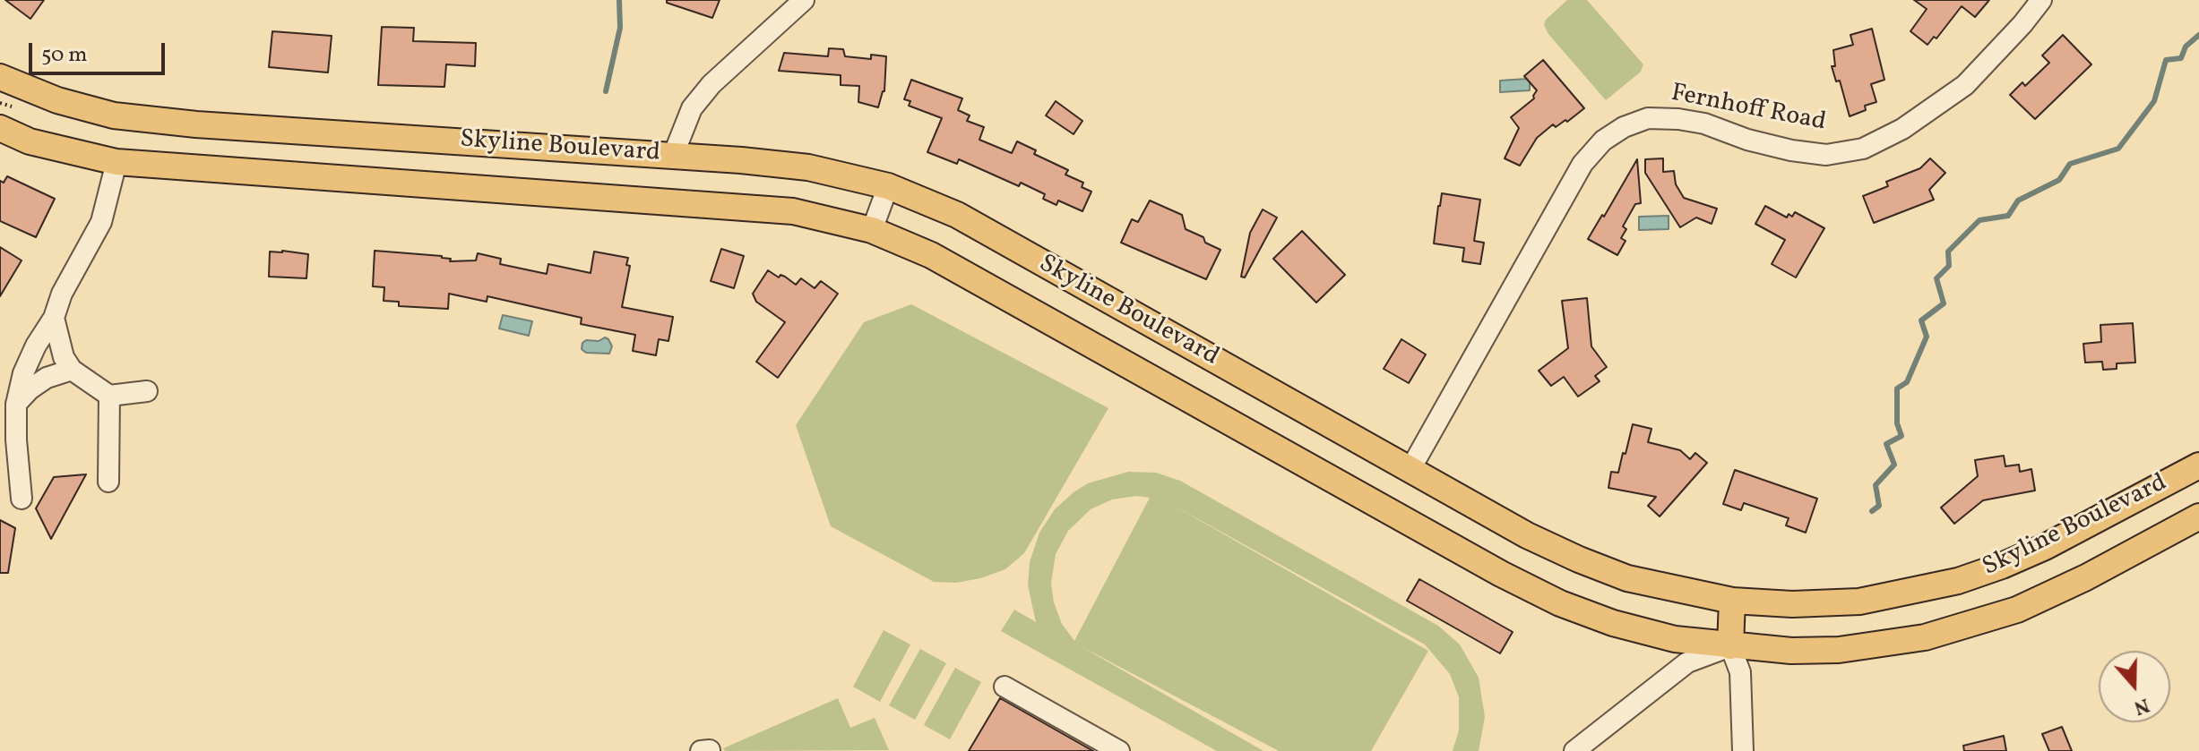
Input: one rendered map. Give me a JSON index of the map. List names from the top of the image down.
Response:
{
  "streets": {
    "main road": ["Skyline Boulevard"],
    "street": ["Fernhoff Road"]
  },
  "crossings": [
    ["Fernhoff Road", "Skyline Boulevard"]
  ],
  "scale_bar": "50 m",
  "north": "bottom"
}
